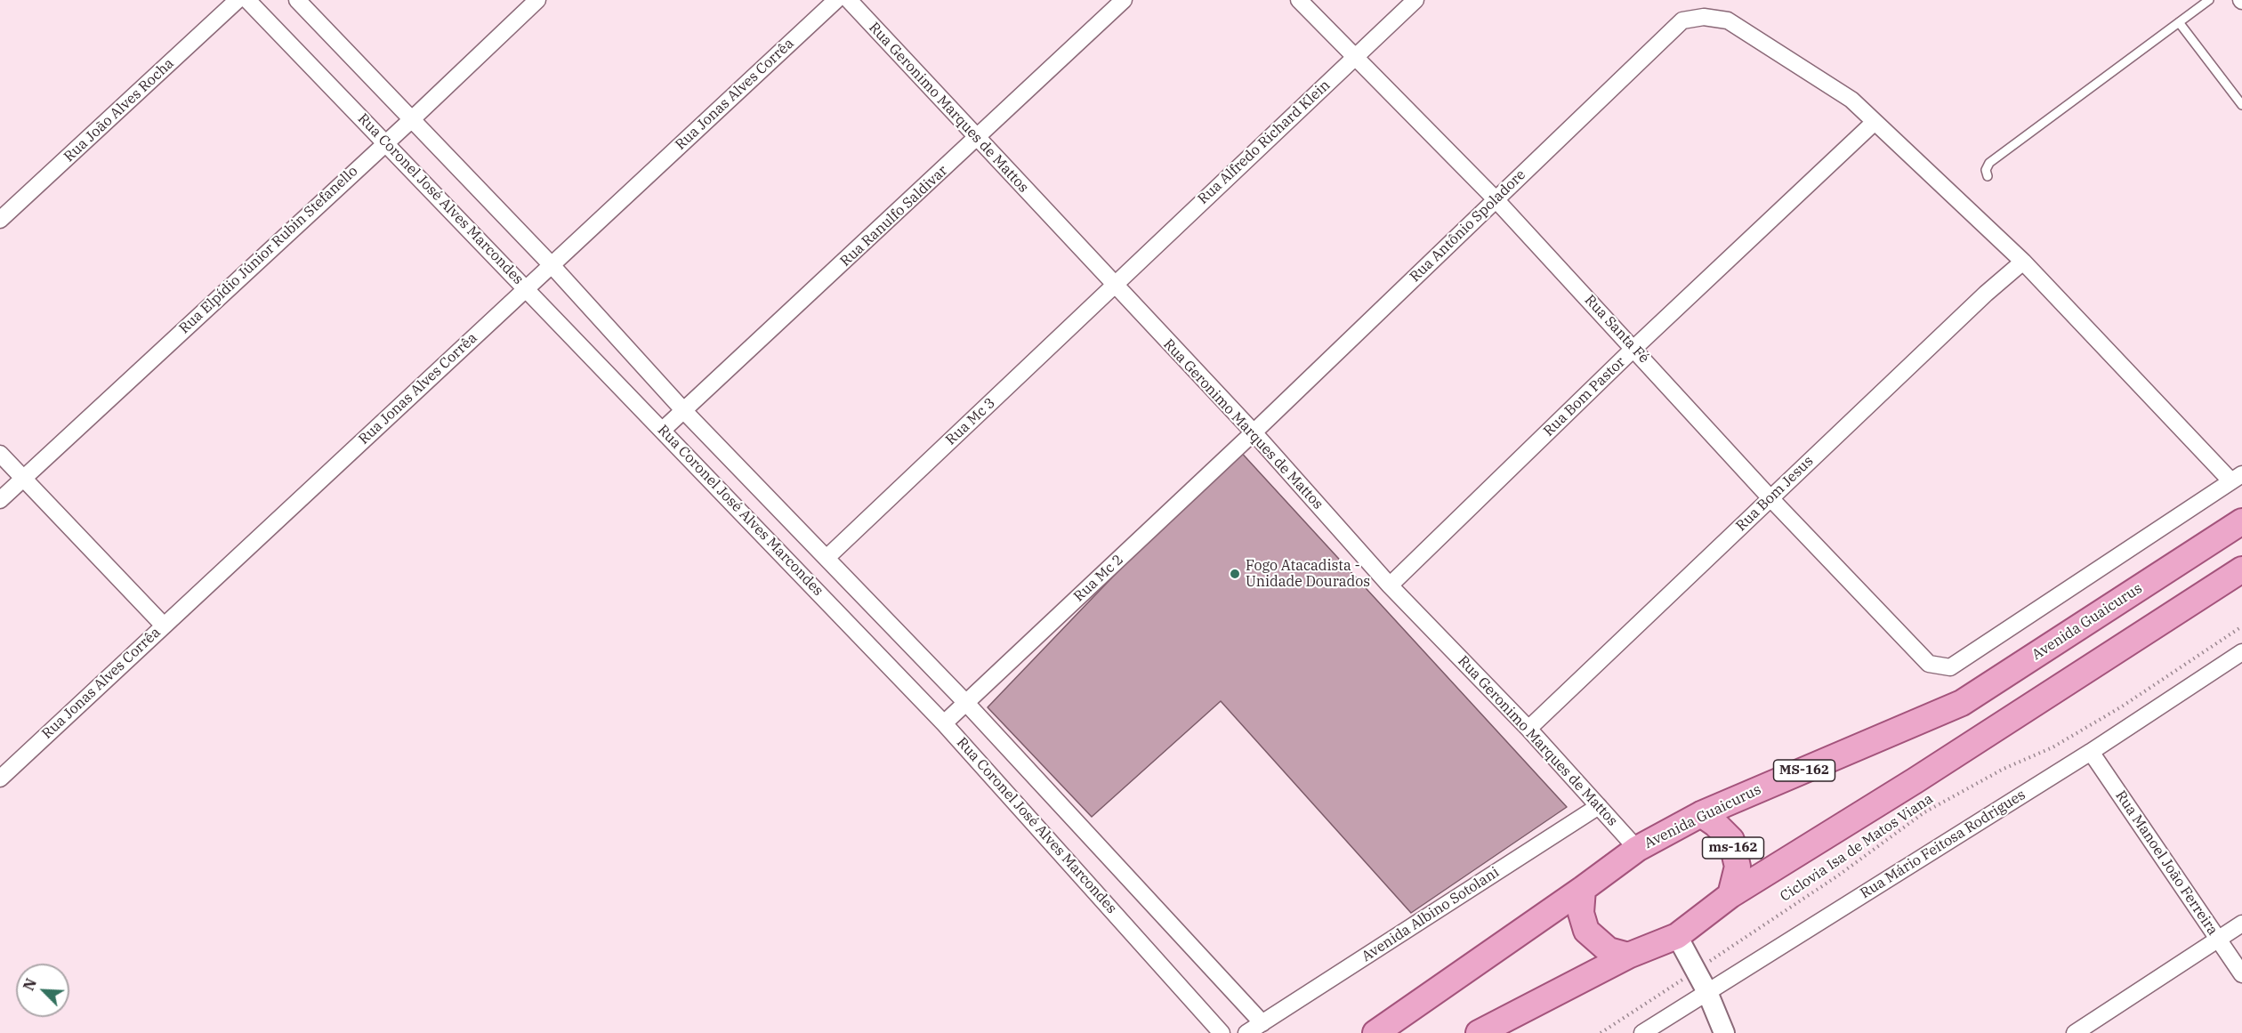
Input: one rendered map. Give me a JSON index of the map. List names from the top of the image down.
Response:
{
  "streets": {
    "main road": ["Avenida Guaicurus", "MS-162", "ms-162"],
    "street": [
      "Rua Jonas Alves Corrêa",
      "Rua Geronimo Marques de Mattos",
      "Rua João Alves Rocha",
      "Rua Alfredo Richard Klein",
      "Rua Coronel José Alves Marcondes",
      "Rua Ranulfo Saldivar",
      "Rua Antônio Spoladore",
      "Rua Elpídio Júnior Rubin Stefanello",
      "Rua Santa Fé",
      "Rua Bom Pastor",
      "Rua Mc 3",
      "Rua Bom Jesus",
      "Rua Mc 2",
      "Rua Mário Feitosa Rodrigues",
      "Rua Manoel João Ferreira",
      "Avenida Albino Sotolani"
    ],
    "path": ["Ciclovia Isa de Matos Viana"]
  },
  "crossings": [
    ["Rua Jonas Alves Corrêa", "Rua Coronel José Alves Marcondes"],
    ["Rua Geronimo Marques de Mattos", "Rua Alfredo Richard Klein"],
    ["Rua Geronimo Marques de Mattos", "Rua Ranulfo Saldivar"],
    ["Rua Geronimo Marques de Mattos", "Rua Antônio Spoladore"],
    ["Rua Geronimo Marques de Mattos", "Rua Bom Pastor"],
    ["Rua Geronimo Marques de Mattos", "Rua Mc 3"],
    ["Rua Geronimo Marques de Mattos", "Rua Bom Jesus"],
    ["Rua Geronimo Marques de Mattos", "Rua Mc 2"],
    ["Rua Geronimo Marques de Mattos", "Avenida Guaicurus"],
    ["Rua Geronimo Marques de Mattos", "Avenida Albino Sotolani"],
    ["Rua Alfredo Richard Klein", "Rua Santa Fé"],
    ["Rua Alfredo Richard Klein", "Rua Mc 3"],
    ["Rua Coronel José Alves Marcondes", "Rua Ranulfo Saldivar"],
    ["Rua Coronel José Alves Marcondes", "Rua Elpídio Júnior Rubin Stefanello"],
    ["Rua Coronel José Alves Marcondes", "Rua Mc 3"],
    ["Rua Coronel José Alves Marcondes", "Rua Mc 2"],
    ["Rua Coronel José Alves Marcondes", "Avenida Albino Sotolani"],
    ["Rua Antônio Spoladore", "Rua Santa Fé"],
    ["Rua Antônio Spoladore", "Rua Bom Pastor"],
    ["Rua Antônio Spoladore", "Rua Mc 2"],
    ["Rua Santa Fé", "Rua Bom Pastor"],
    ["Rua Santa Fé", "Rua Bom Jesus"],
    ["Avenida Guaicurus", "ms-162"],
    ["MS-162", "ms-162"],
    ["Rua Mário Feitosa Rodrigues", "Rua Manoel João Ferreira"]
  ],
  "places": ["Fogo Atacadista - Unidade Dourados"],
  "north": "top left"
}
